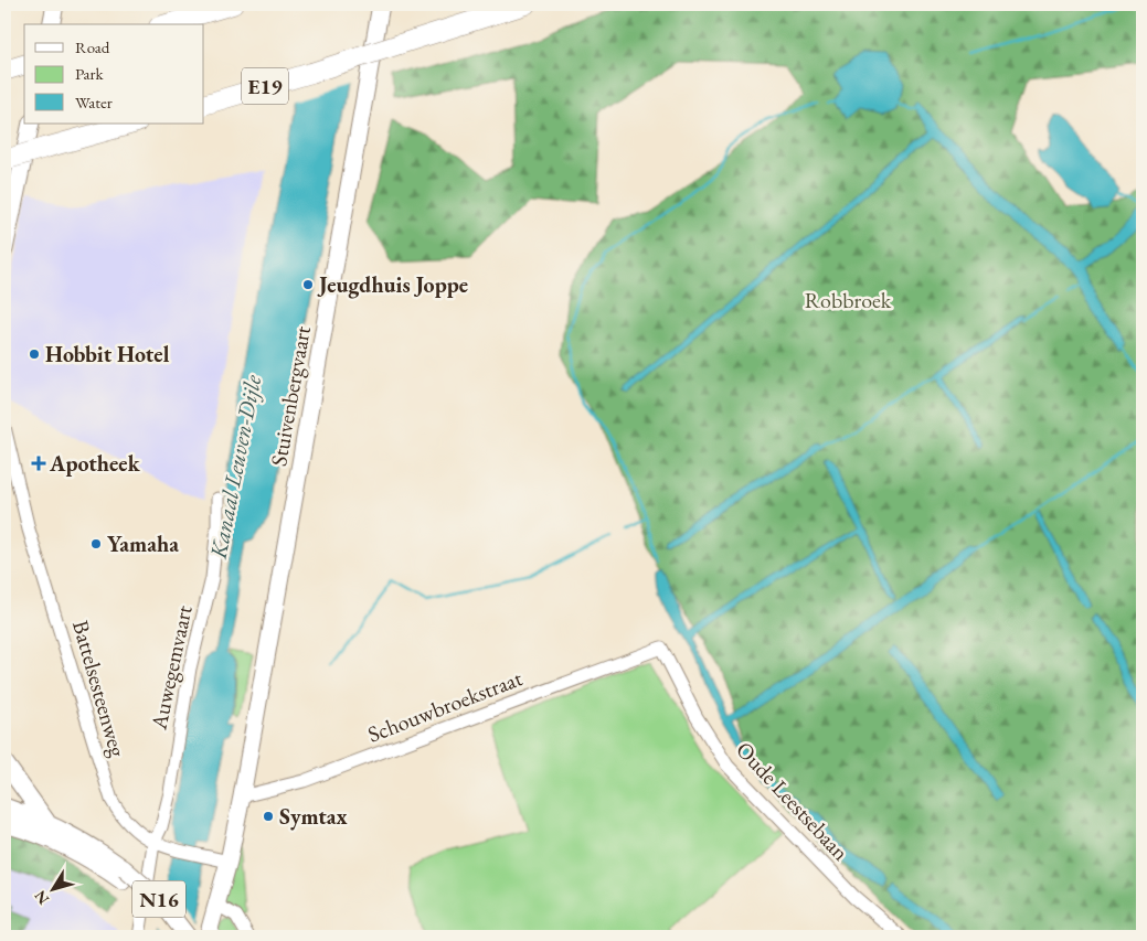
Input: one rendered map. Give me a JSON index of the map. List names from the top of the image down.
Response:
{
  "streets": {
    "highway": ["E19"],
    "main road": ["Stuivenbergvaart", "N16"],
    "street": [
      "Auwegemvaart",
      "Battelsesteenweg",
      "Schouwbroekstraat",
      "Oude Leestsebaan"
    ]
  },
  "crossings": [
    ["Stuivenbergvaart", "Battelsesteenweg"],
    ["Stuivenbergvaart", "Schouwbroekstraat"],
    ["Auwegemvaart", "Battelsesteenweg"],
    ["Schouwbroekstraat", "Oude Leestsebaan"]
  ],
  "water": ["Kanaal Leuven-Dijle"],
  "parks": ["Robbroek"],
  "places": {
    "other": [
      "Jeugdhuis Joppe",
      "Hobbit Hotel",
      "Yamaha",
      "Symtax"
    ],
    "health": ["Apotheek"]
  },
  "legend": ["Road", "Park", "Water"],
  "north": "bottom left"
}
